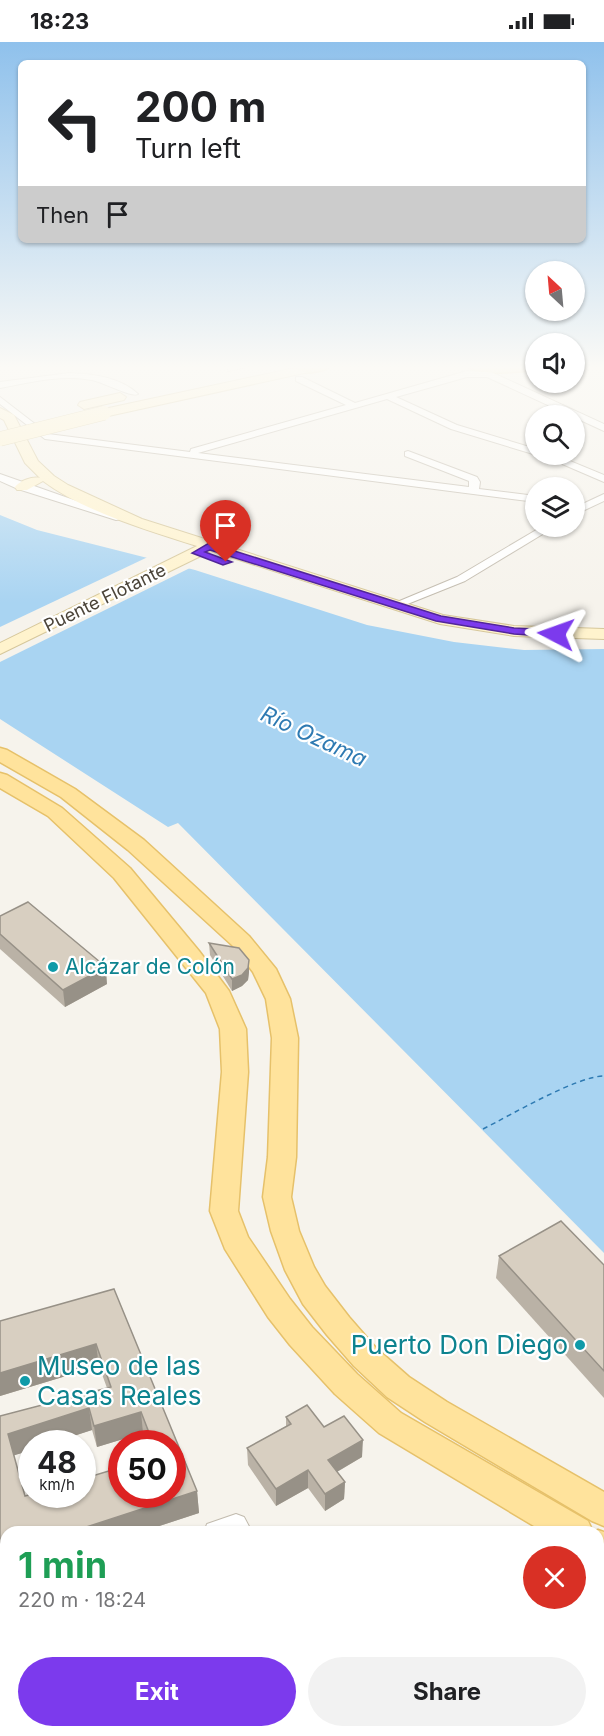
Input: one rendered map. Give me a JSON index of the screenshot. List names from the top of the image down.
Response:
{
  "streets": {
    "main road": ["Puente Flotante"]
  },
  "water": ["Río Ozama"],
  "places": ["Alcázar de Colón", "Puerto Don Diego", "Museo de las Casas Reales"],
  "north": "top left",
  "page": {
    "status": "18:23",
    "turn": ["200 m", "Turn left"],
    "then": "Then",
    "speed": "48 km/h",
    "limit": "50",
    "heading": ["1 min", "220 m · 18:24"],
    "buttons": ["Exit", "Share"]
  }
}
